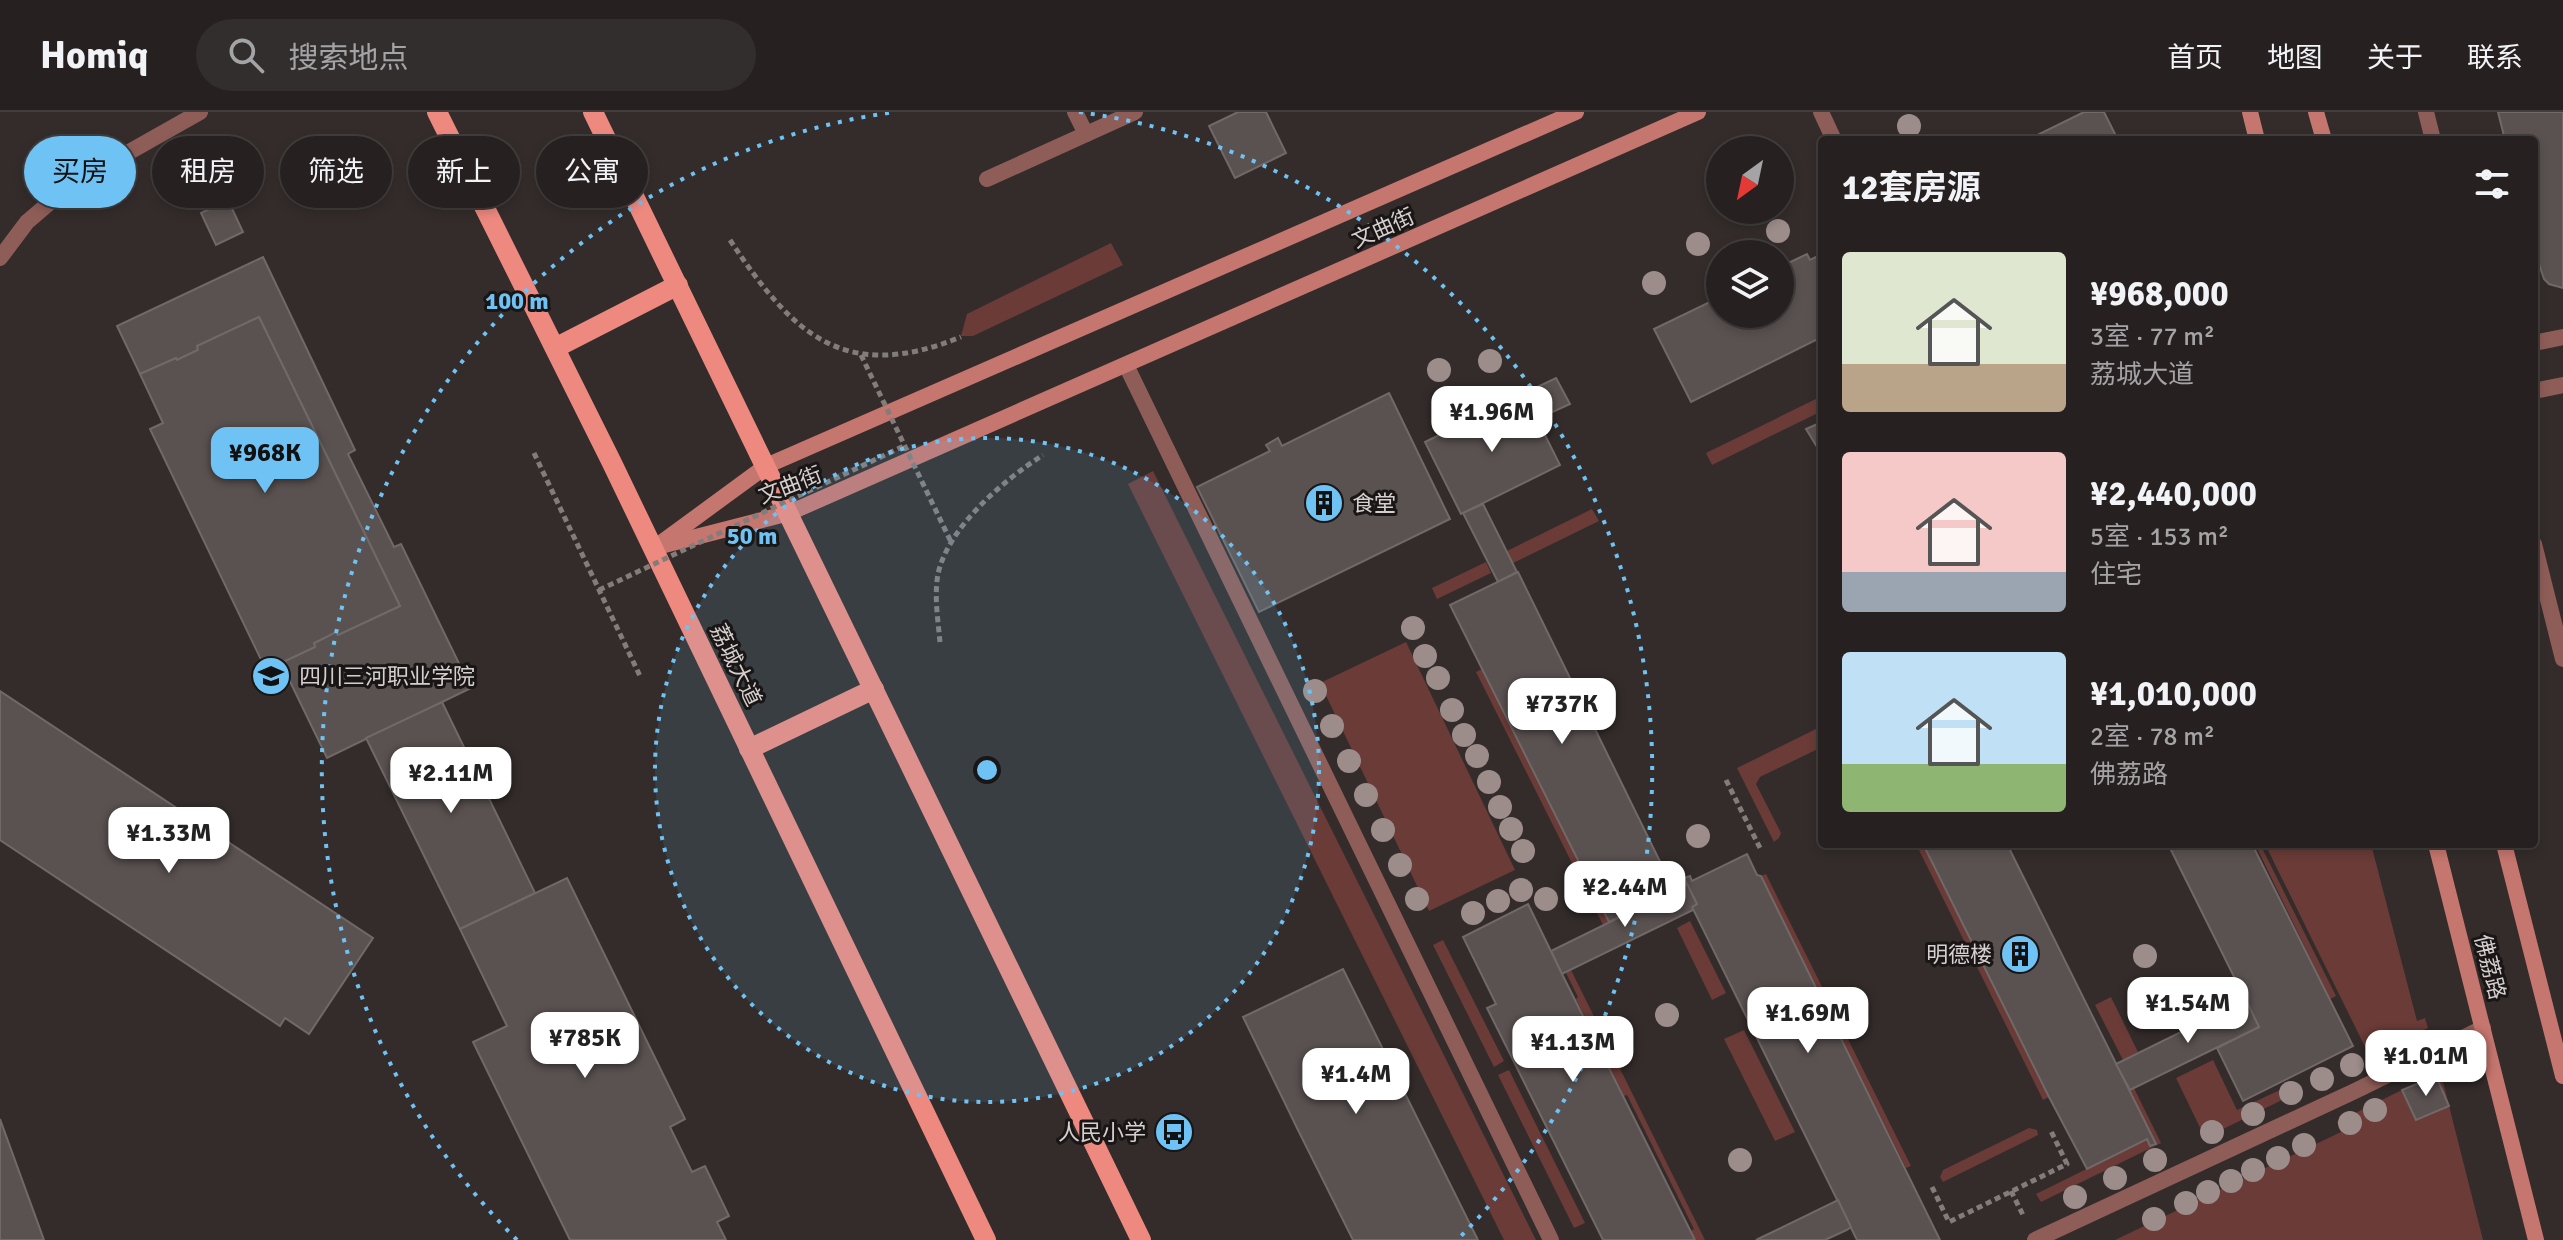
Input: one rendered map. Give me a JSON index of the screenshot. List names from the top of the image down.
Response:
{
  "streets": {
    "main road": ["荔城大道"],
    "street": ["文曲街", "佛荔路"]
  },
  "crossings": [
    ["文曲街", "荔城大道"]
  ],
  "places": {
    "building": ["食堂", "明德楼"],
    "school or university": ["四川三河职业学院"],
    "bus stop": ["人民小学"]
  },
  "north": "bottom left",
  "page": {
    "header": "Homiq",
    "search": "搜索地点",
    "nav": [
      "首页",
      "地图",
      "关于",
      "联系"
    ],
    "chip": [
      "买房",
      "租房",
      "筛选",
      "新上",
      "公寓"
    ],
    "heading": "12套房源",
    "list": [
      {
        "name": "¥968,000",
        "note": "3室 · 77 m² · 荔城大道"
      },
      {
        "name": "¥2,440,000",
        "note": "5室 · 153 m² · 住宅"
      },
      {
        "name": "¥1,010,000",
        "note": "2室 · 78 m² · 佛荔路"
      }
    ],
    "price": [
      "¥1.96M",
      "¥968K",
      "¥737K",
      "¥2.11M",
      "¥1.33M",
      "¥2.44M",
      "¥1.54M",
      "¥1.69M",
      "¥785K",
      "¥1.13M",
      "¥1.01M",
      "¥1.4M"
    ]
  },
  "rings": ["100 m", "50 m"]
}
